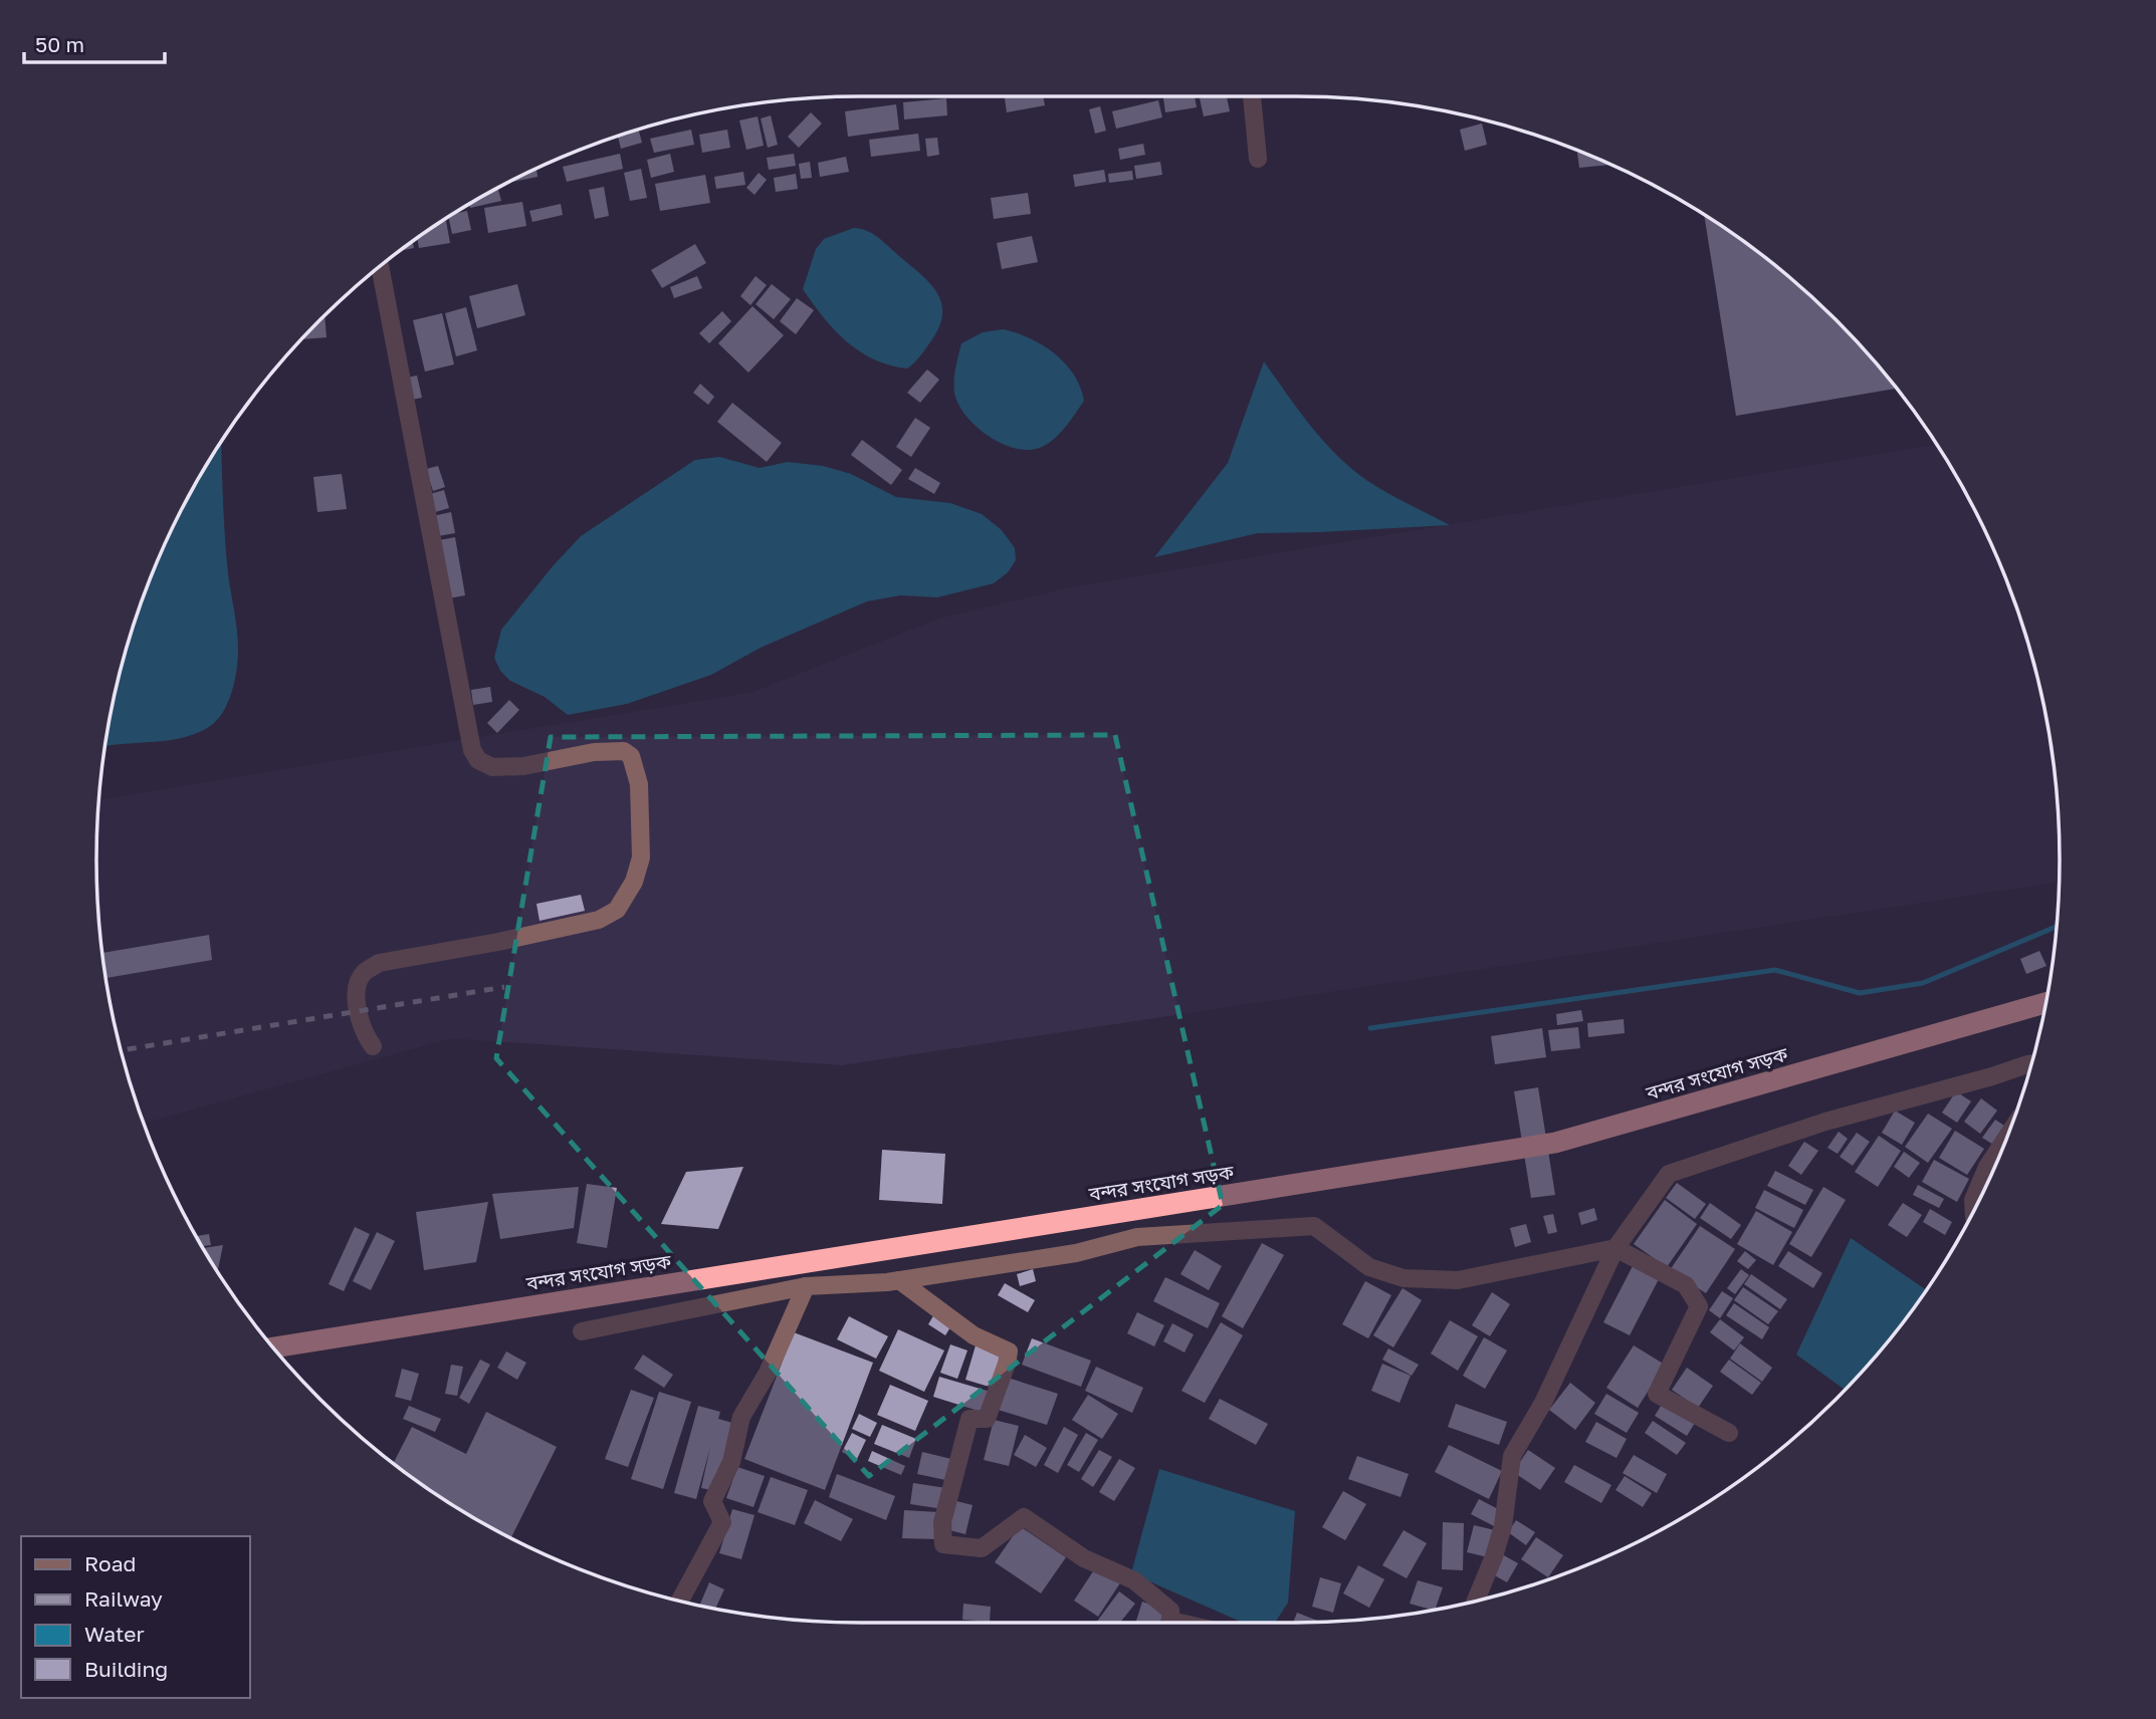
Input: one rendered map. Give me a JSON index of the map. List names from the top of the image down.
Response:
{
  "streets": {
    "highway": ["বন্দর সংযোগ সড়ক"]
  },
  "legend": [
    "Road",
    "Railway",
    "Water",
    "Building"
  ],
  "scale_bar": "50 m"
}
